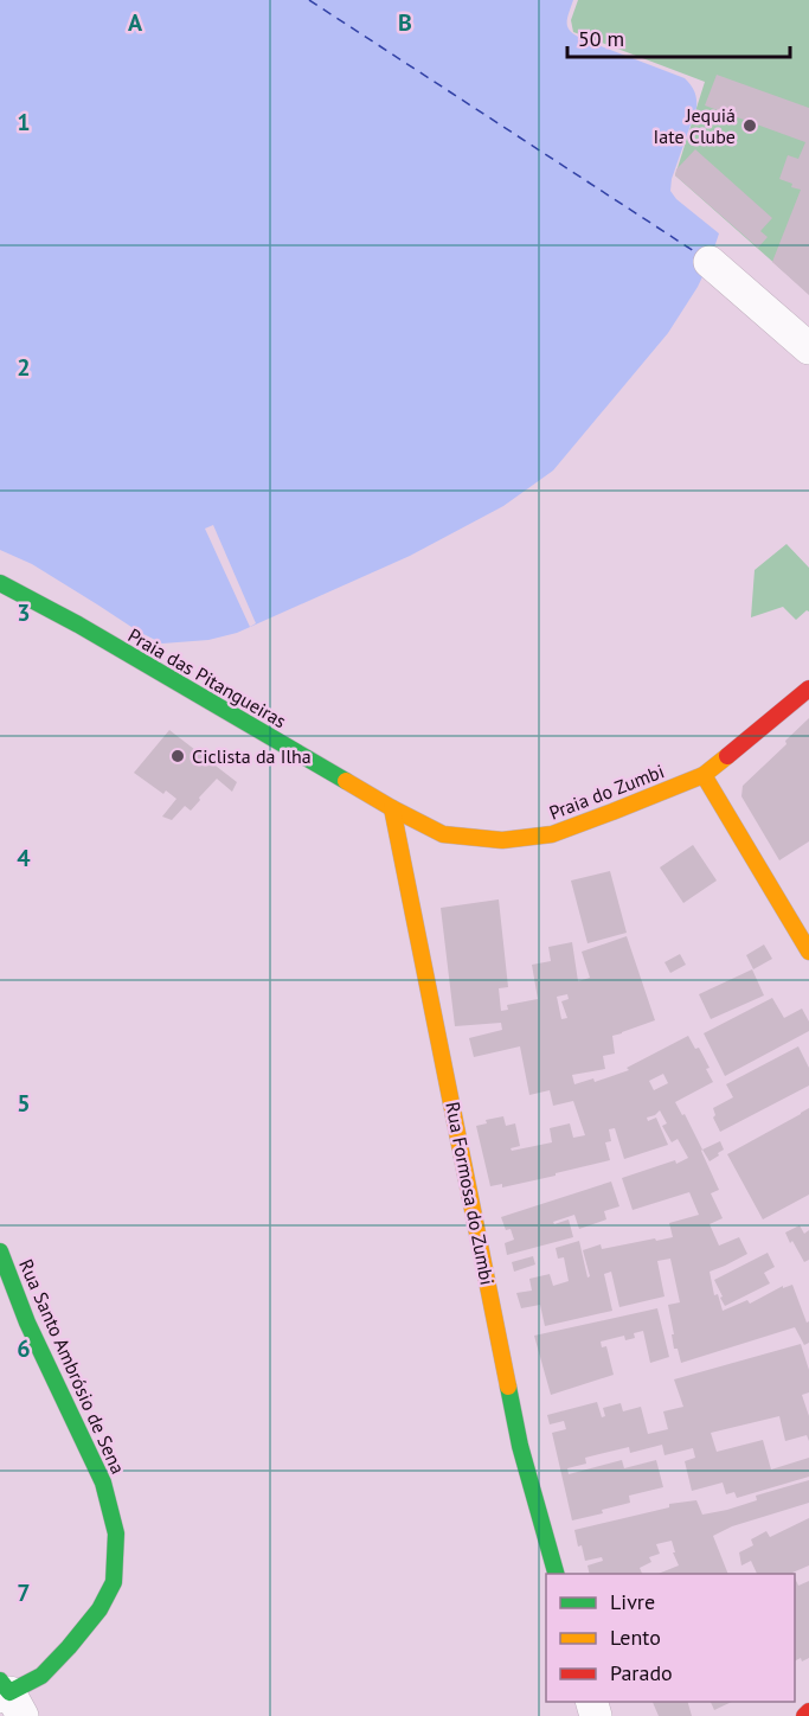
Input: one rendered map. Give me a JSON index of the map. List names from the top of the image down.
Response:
{
  "streets": {
    "street": [
      "Praia das Pitangueiras",
      "Praia do Zumbi",
      "Rua Formosa do Zumbi",
      "Rua Santo Ambrósio de Sena"
    ]
  },
  "crossings": [
    ["Praia das Pitangueiras", "Praia do Zumbi"],
    ["Praia das Pitangueiras", "Rua Formosa do Zumbi"],
    ["Praia do Zumbi", "Rua Formosa do Zumbi"]
  ],
  "places": ["Jequiá Iate Clube", "Ciclista da Ilha"],
  "legend": ["Livre", "Lento", "Parado"],
  "scale_bar": "50 m",
  "grid": {
    "columns": ["A", "B"],
    "rows": [
      "1",
      "2",
      "3",
      "4",
      "5",
      "6",
      "7"
    ]
  }
}
